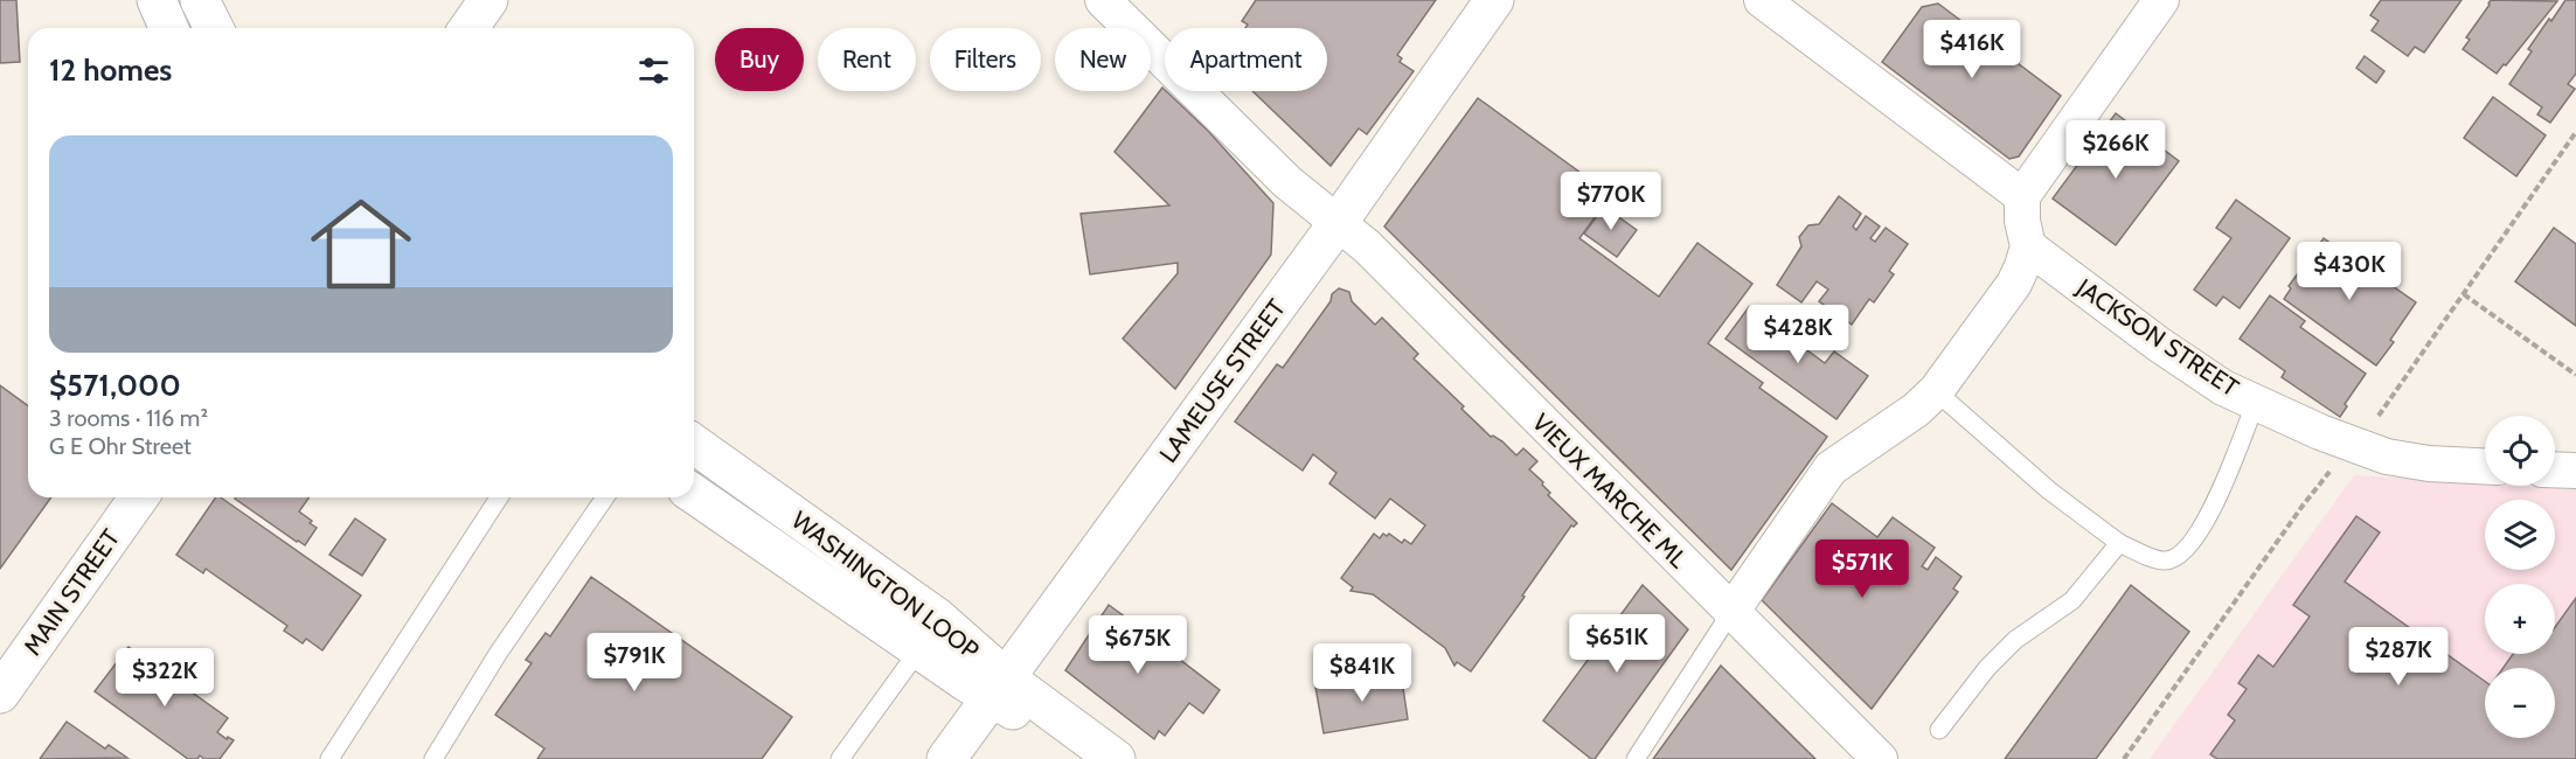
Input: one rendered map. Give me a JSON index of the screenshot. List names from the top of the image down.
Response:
{
  "streets": {
    "street": [
      "JACKSON STREET",
      "LAMEUSE STREET",
      "VIEUX MARCHE ML",
      "WASHINGTON LOOP",
      "MAIN STREET"
    ]
  },
  "crossings": [
    ["LAMEUSE STREET", "VIEUX MARCHE ML"],
    ["LAMEUSE STREET", "WASHINGTON LOOP"]
  ],
  "page": {
    "price": [
      "$416K",
      "$266K",
      "$770K",
      "$430K",
      "$428K",
      "$571K",
      "$651K",
      "$675K",
      "$287K",
      "$791K",
      "$841K",
      "$322K"
    ],
    "chip": [
      "Buy",
      "Rent",
      "Filters",
      "New",
      "Apartment"
    ],
    "heading": "12 homes",
    "list": [
      {
        "name": "$571,000",
        "note": "3 rooms · 116 m² · G E Ohr Street"
      }
    ],
    "map_buttons": ["+", "−"]
  }
}
